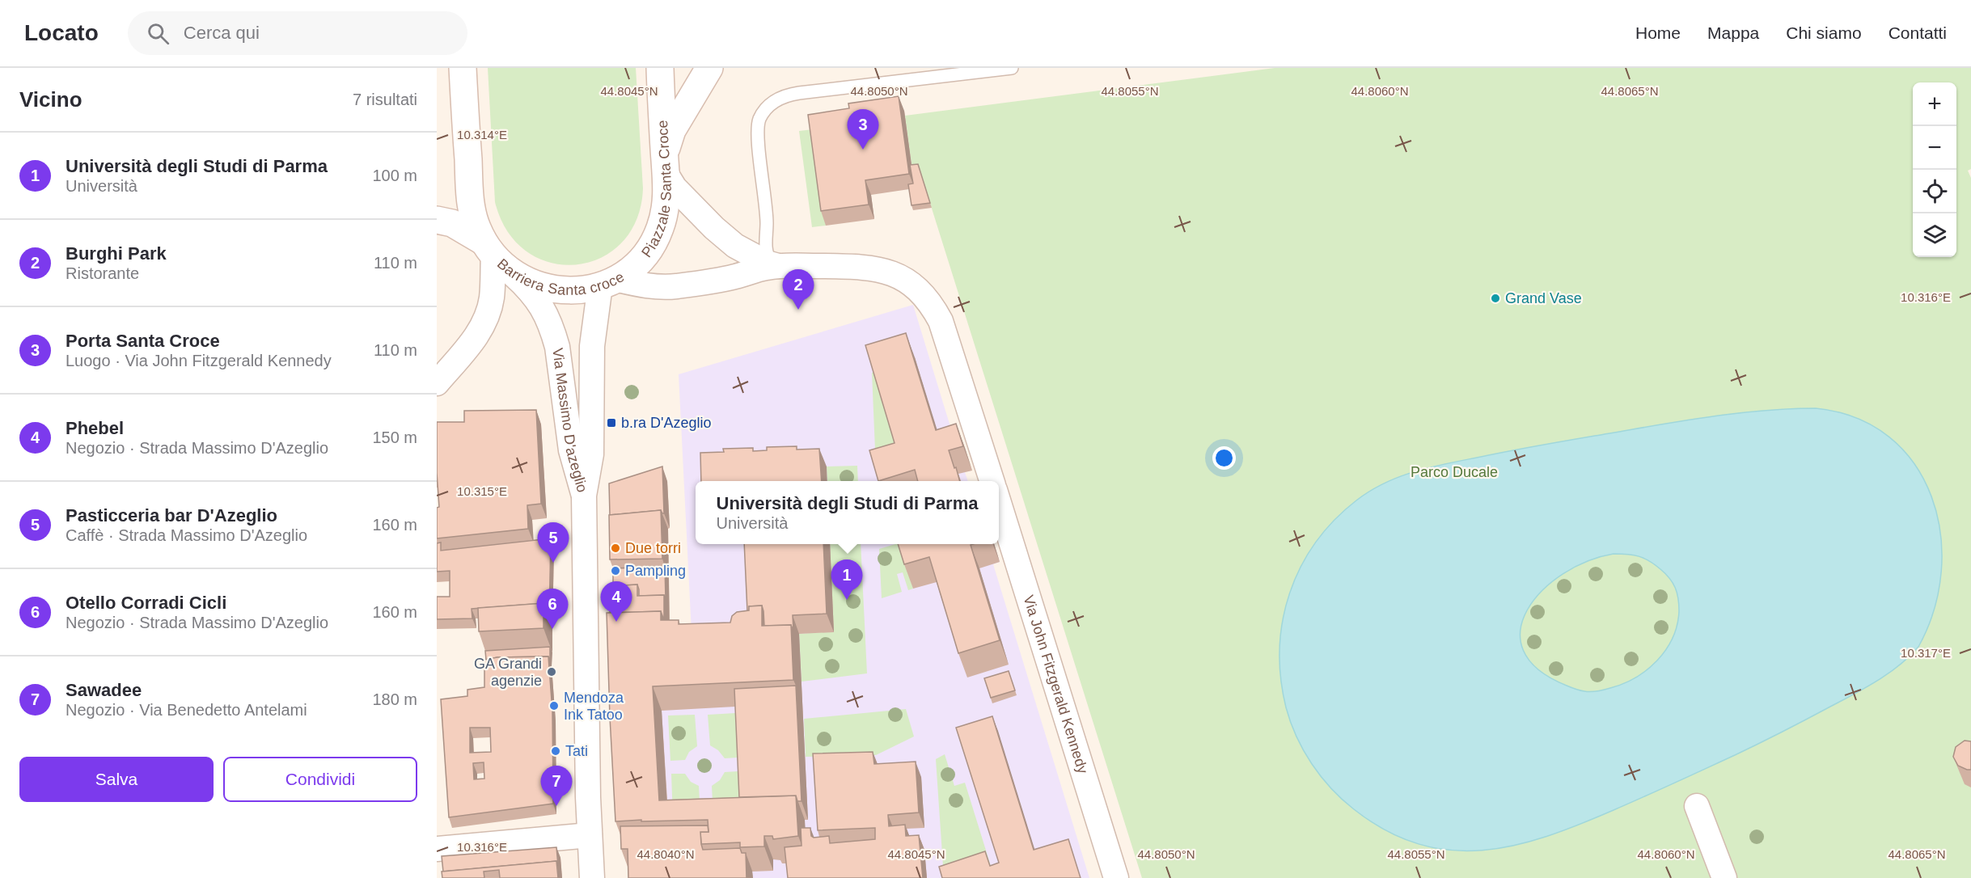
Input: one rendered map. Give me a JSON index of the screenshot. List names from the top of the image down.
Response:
{
  "streets": {
    "main road": ["Piazzale Santa Croce", "Barriera Santa croce"],
    "street": ["Via Massimo D'azeglio", "Via John Fitzgerald Kennedy"]
  },
  "crossings": [
    ["Piazzale Santa Croce", "Barriera Santa croce"],
    ["Piazzale Santa Croce", "Via Massimo D'azeglio"],
    ["Barriera Santa croce", "Via Massimo D'azeglio"]
  ],
  "parks": ["Parco Ducale"],
  "places": {
    "other": [
      "Grand Vase",
      "Due torri",
      "Pampling",
      "GA Grandi agenzie",
      "Mendoza Ink Tatoo",
      "Tati"
    ],
    "transit": ["b.ra D'Azeglio"]
  },
  "page": {
    "header": "Locato",
    "search": "Cerca qui",
    "nav": [
      "Home",
      "Mappa",
      "Chi siamo",
      "Contatti"
    ],
    "heading": ["Vicino", "7 risultati"],
    "map_buttons": ["+", "−"],
    "pins": [
      "3",
      "2",
      "5",
      "1",
      "4",
      "6",
      "7"
    ],
    "list": [
      {
        "mark": "1",
        "name": "Università degli Studi di Parma",
        "note": "Università",
        "value": "100 m"
      },
      {
        "mark": "2",
        "name": "Burghi Park",
        "note": "Ristorante",
        "value": "110 m"
      },
      {
        "mark": "3",
        "name": "Porta Santa Croce",
        "note": "Luogo · Via John Fitzgerald Kennedy",
        "value": "110 m"
      },
      {
        "mark": "4",
        "name": "Phebel",
        "note": "Negozio · Strada Massimo D'Azeglio",
        "value": "150 m"
      },
      {
        "mark": "5",
        "name": "Pasticceria bar D'Azeglio",
        "note": "Caffè · Strada Massimo D'Azeglio",
        "value": "160 m"
      },
      {
        "mark": "6",
        "name": "Otello Corradi Cicli",
        "note": "Negozio · Strada Massimo D'Azeglio",
        "value": "160 m"
      },
      {
        "mark": "7",
        "name": "Sawadee",
        "note": "Negozio · Via Benedetto Antelami",
        "value": "180 m"
      }
    ],
    "popup": ["Università degli Studi di Parma", "Università"],
    "buttons": ["Salva", "Condividi"]
  },
  "coordinates": [
    "44.8045°N",
    "44.8050°N",
    "44.8055°N",
    "44.8060°N",
    "44.8065°N",
    "10.314°E",
    "10.316°E",
    "10.315°E",
    "10.317°E",
    "44.8040°N"
  ]
}
